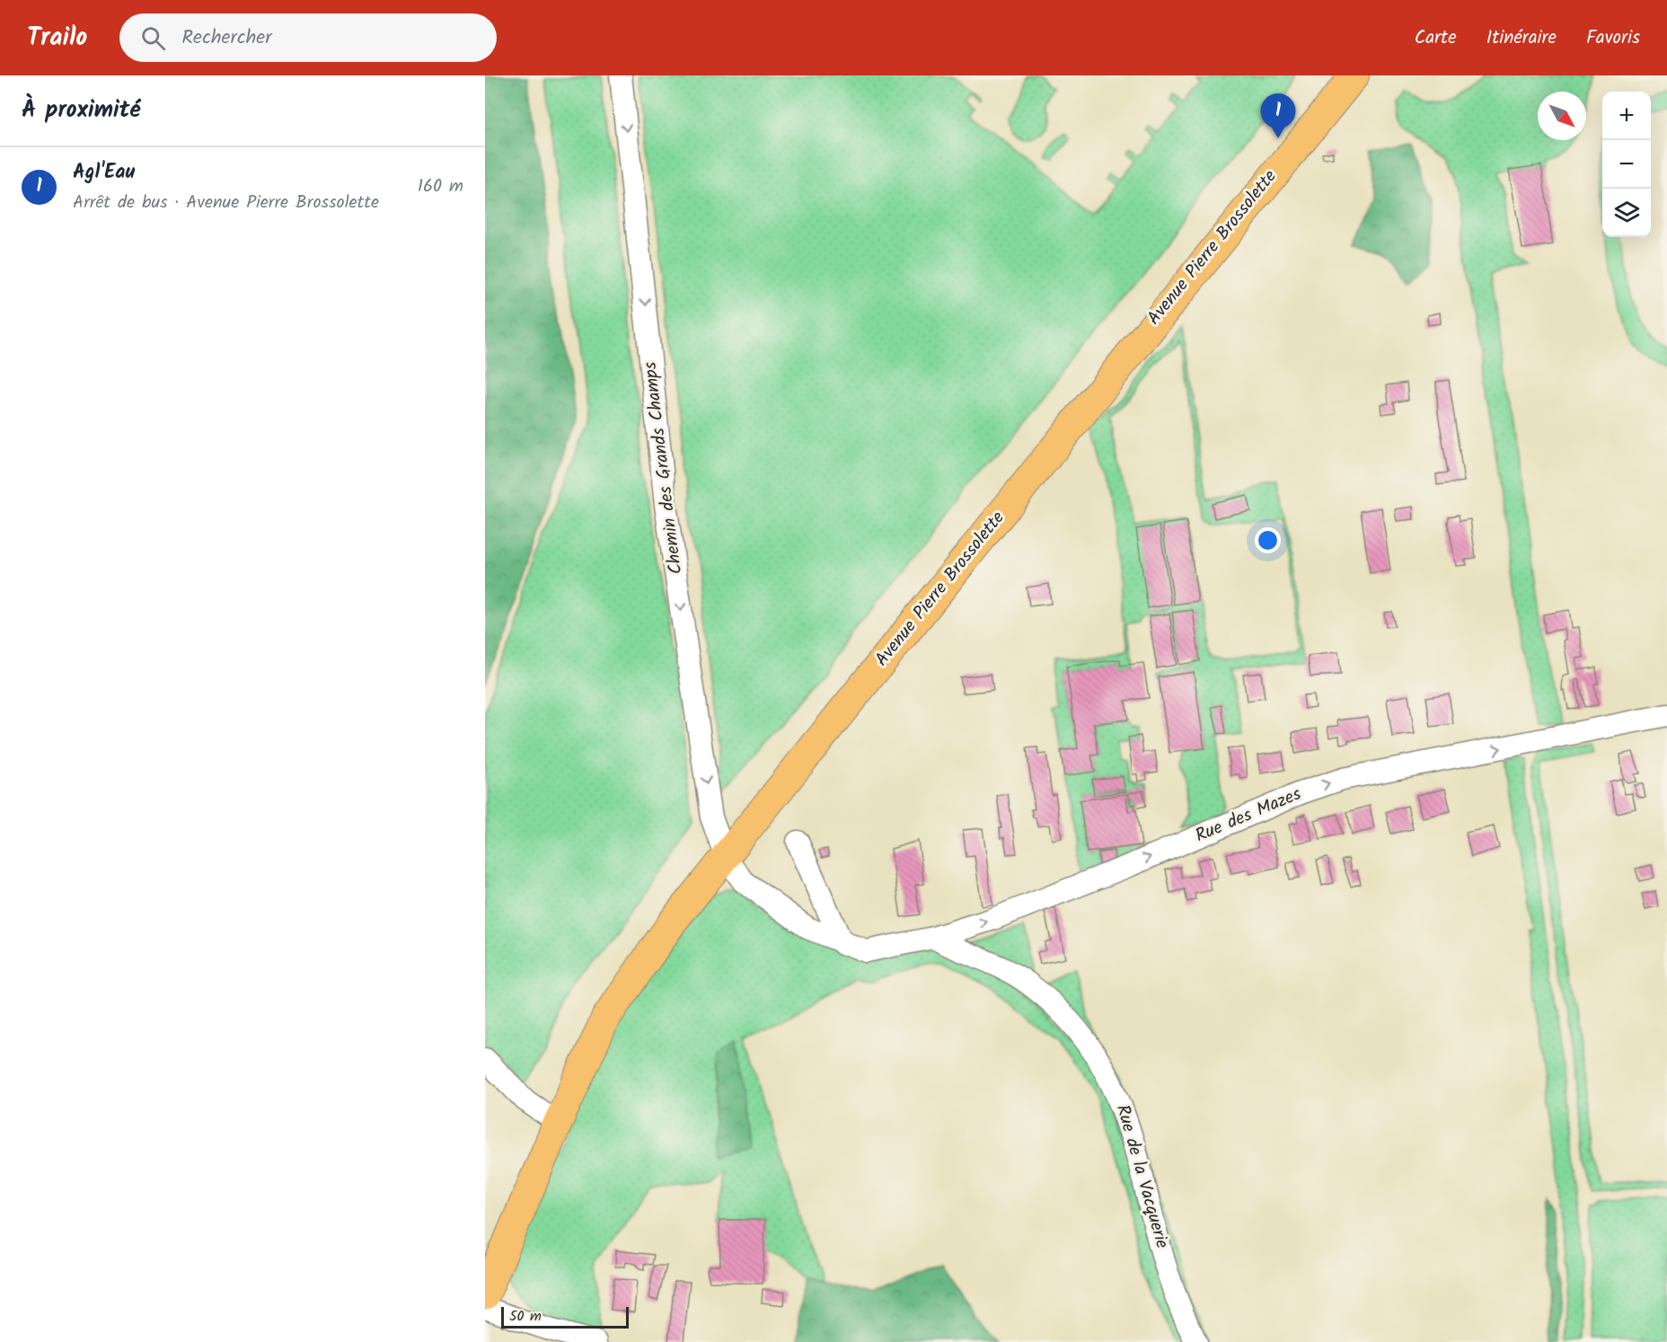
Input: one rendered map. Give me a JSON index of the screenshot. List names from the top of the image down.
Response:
{
  "streets": {
    "main road": ["Avenue Pierre Brossolette"],
    "street": ["Chemin des Grands Champs", "Rue des Mazes", "Rue de la Vacquerie"]
  },
  "crossings": [
    ["Avenue Pierre Brossolette", "Chemin des Grands Champs"],
    ["Avenue Pierre Brossolette", "Rue des Mazes"],
    ["Chemin des Grands Champs", "Rue des Mazes"],
    ["Rue des Mazes", "Rue de la Vacquerie"]
  ],
  "one_way": ["Chemin des Grands Champs", "Rue des Mazes"],
  "scale_bar": "50 m",
  "north": "bottom right",
  "page": {
    "header": "Trailo",
    "search": "Rechercher",
    "nav": ["Carte", "Itinéraire", "Favoris"],
    "heading": "À proximité",
    "map_buttons": ["+", "−"],
    "pins": "1",
    "list": [
      {
        "mark": "1",
        "name": "Agl'Eau",
        "note": "Arrêt de bus · Avenue Pierre Brossolette",
        "value": "160 m"
      }
    ],
    "scale": "50 m"
  }
}
